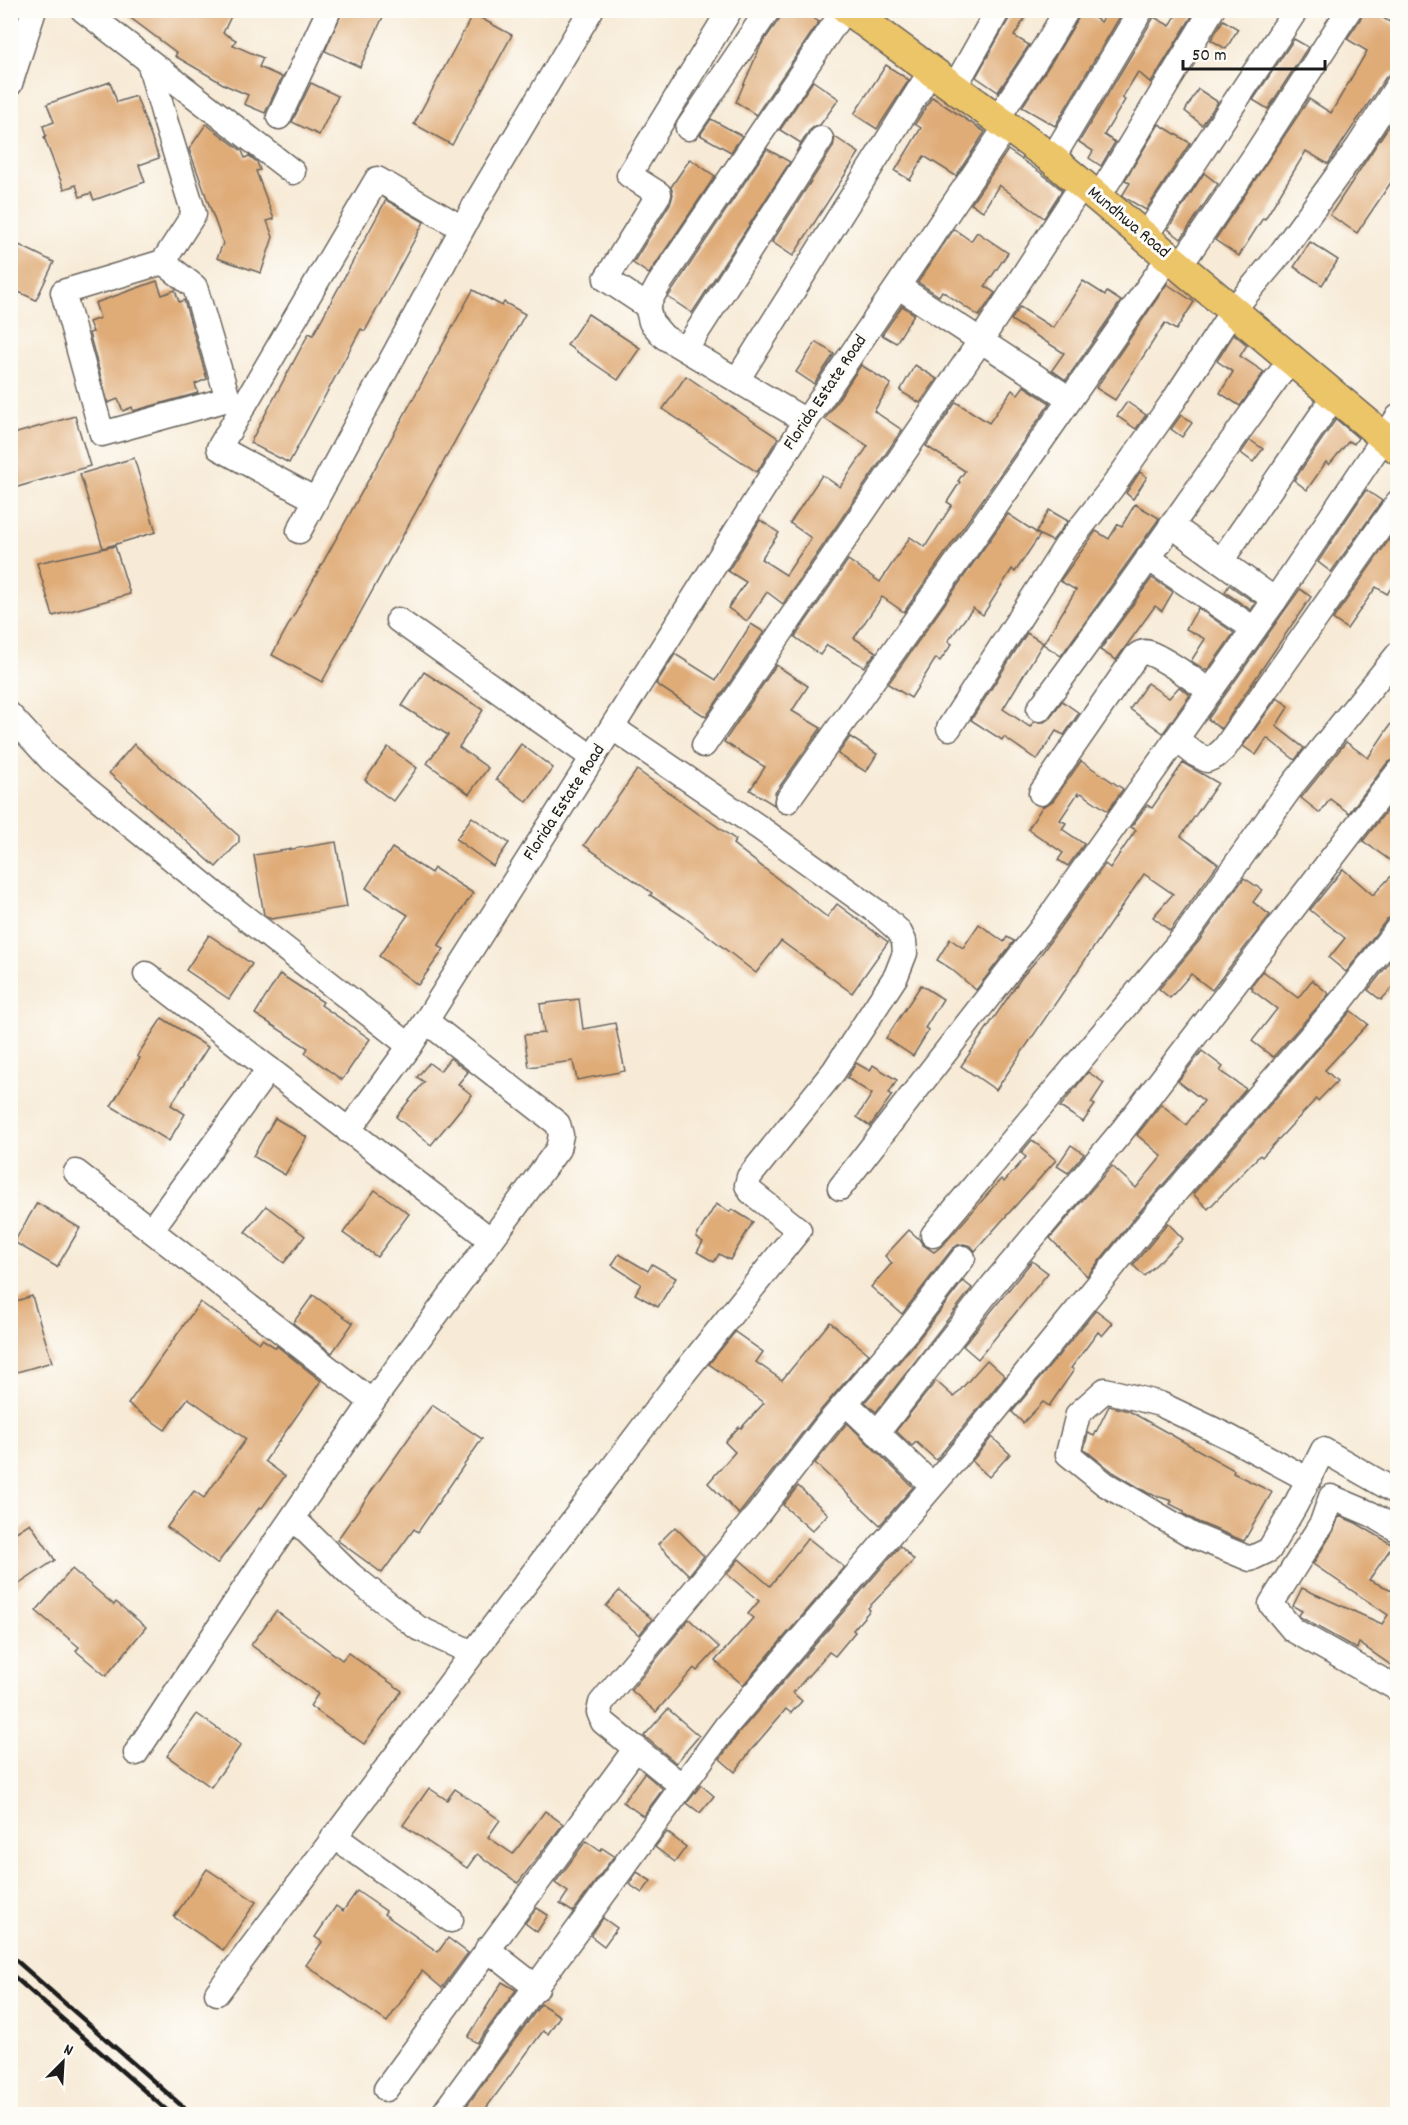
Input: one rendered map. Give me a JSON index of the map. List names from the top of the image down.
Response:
{
  "streets": {
    "main road": ["Mundhwa Road"],
    "street": ["Florida Estate Road"]
  },
  "crossings": [
    ["Mundhwa Road", "Florida Estate Road"]
  ],
  "scale_bar": "50 m",
  "north": "top right"
}
